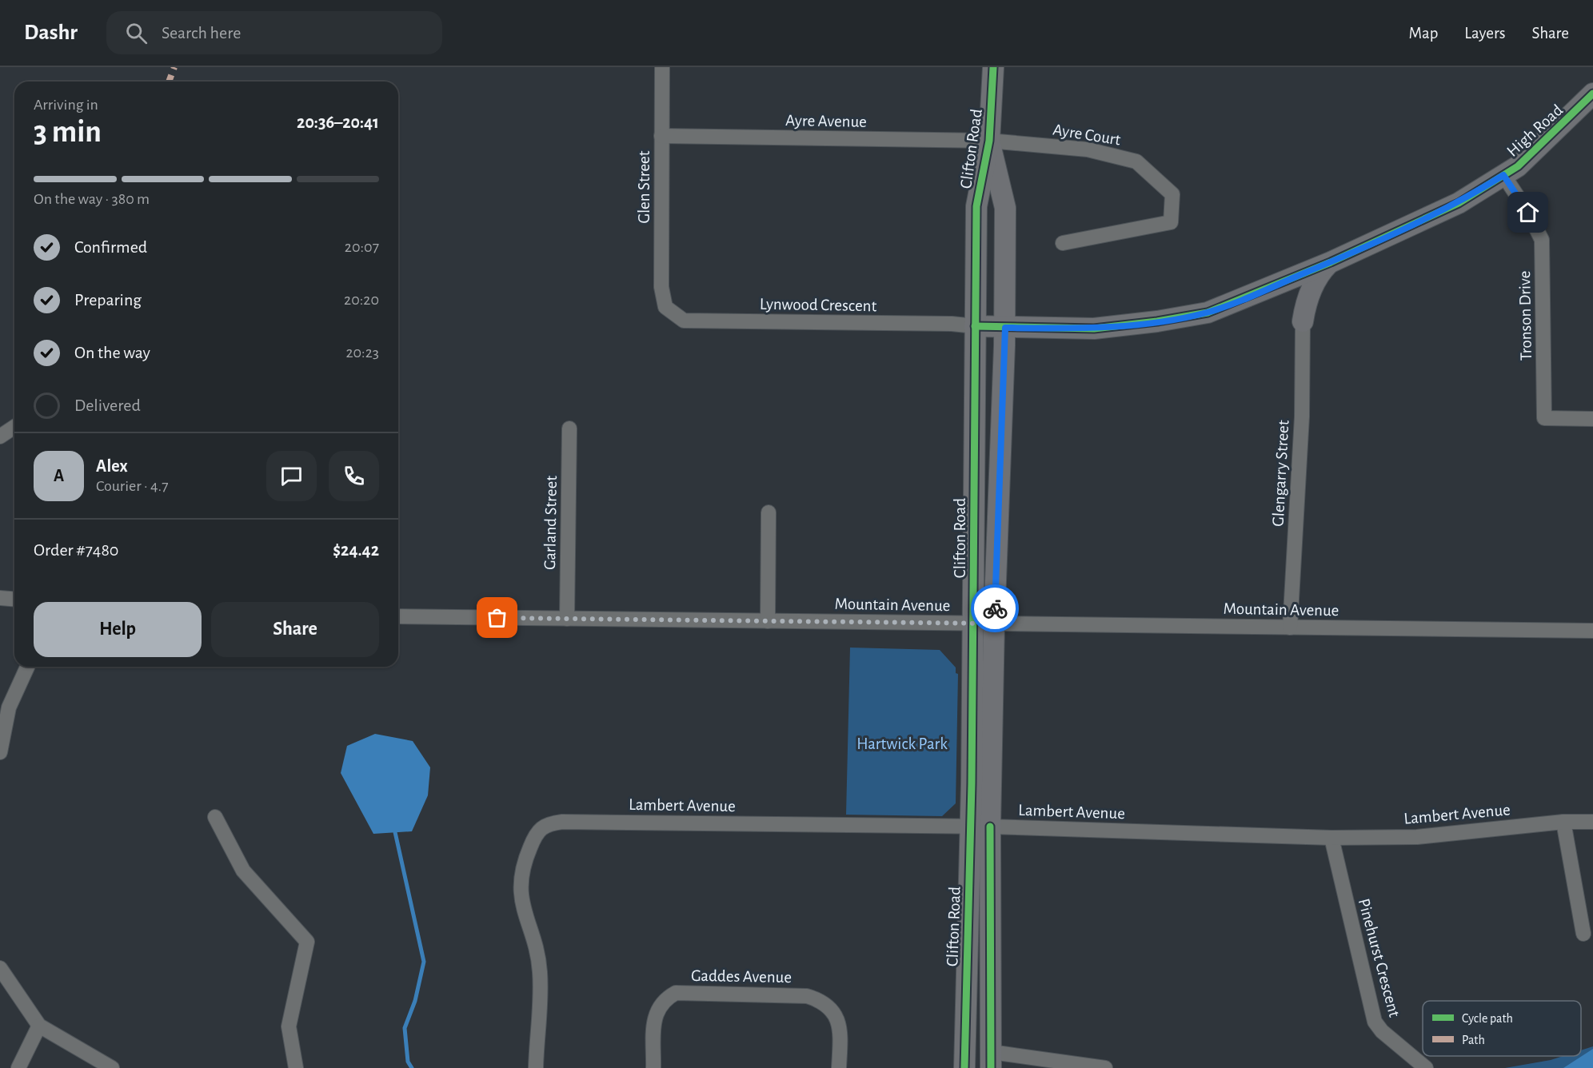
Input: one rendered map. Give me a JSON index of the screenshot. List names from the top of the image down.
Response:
{
  "streets": {
    "main road": ["High Road", "Clifton Road"],
    "street": [
      "Ayre Avenue",
      "Ayre Court",
      "Glen Street",
      "Lynwood Crescent",
      "Tronson Drive",
      "Glengarry Street",
      "Garland Street",
      "Mountain Avenue",
      "Lambert Avenue",
      "Pinehurst Crescent",
      "Gaddes Avenue"
    ]
  },
  "crossings": [
    ["Ayre Avenue", "Ayre Court"],
    ["Ayre Avenue", "Clifton Road"],
    ["Ayre Avenue", "Glen Street"],
    ["High Road", "Clifton Road"],
    ["High Road", "Lynwood Crescent"],
    ["High Road", "Tronson Drive"],
    ["Ayre Court", "Clifton Road"],
    ["Clifton Road", "Lynwood Crescent"],
    ["Clifton Road", "Mountain Avenue"],
    ["Clifton Road", "Lambert Avenue"],
    ["Glen Street", "Lynwood Crescent"],
    ["Glengarry Street", "Mountain Avenue"],
    ["Garland Street", "Mountain Avenue"],
    ["Lambert Avenue", "Pinehurst Crescent"]
  ],
  "parks": ["Hartwick Park"],
  "legend": ["Cycle path", "Path"],
  "page": {
    "header": "Dashr",
    "search": "Search here",
    "nav": ["Map", "Layers", "Share"],
    "heading": ["3 min", "Arriving in", "20:36–20:41"],
    "panel": [
      "Alex",
      "Courier · 4.7",
      "Order #7480",
      "$24.42"
    ],
    "bar": "On the way · 380 m",
    "list": [
      ["Confirmed", "20:07"],
      ["Preparing", "20:20"],
      ["On the way", "20:23"],
      "Delivered"
    ],
    "round": "A",
    "buttons": ["Help", "Share"]
  }
}
